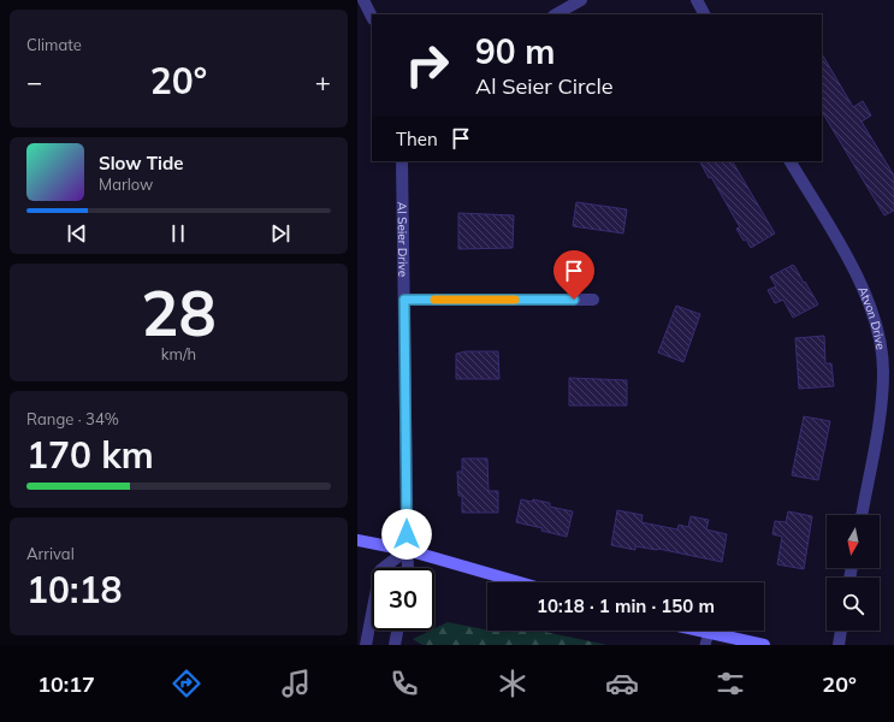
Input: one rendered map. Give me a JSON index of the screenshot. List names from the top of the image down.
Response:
{
  "streets": {
    "street": ["Al Seier Drive", "Atvon Drive"]
  },
  "north": "bottom",
  "page": {
    "tile": [
      "Climate",
      ["28", "km/h"],
      ["Range · 34%", "170 km"],
      ["Arrival", "10:18"]
    ],
    "turn": ["90 m", "Al Seier Circle"],
    "heat": ["−", "20°", "+"],
    "then": "Then",
    "song": ["Slow Tide", "Marlow"],
    "limit": "30",
    "trip": "10:18 · 1 min · 150 m",
    "tabs": ["10:17", "20°"]
  }
}
